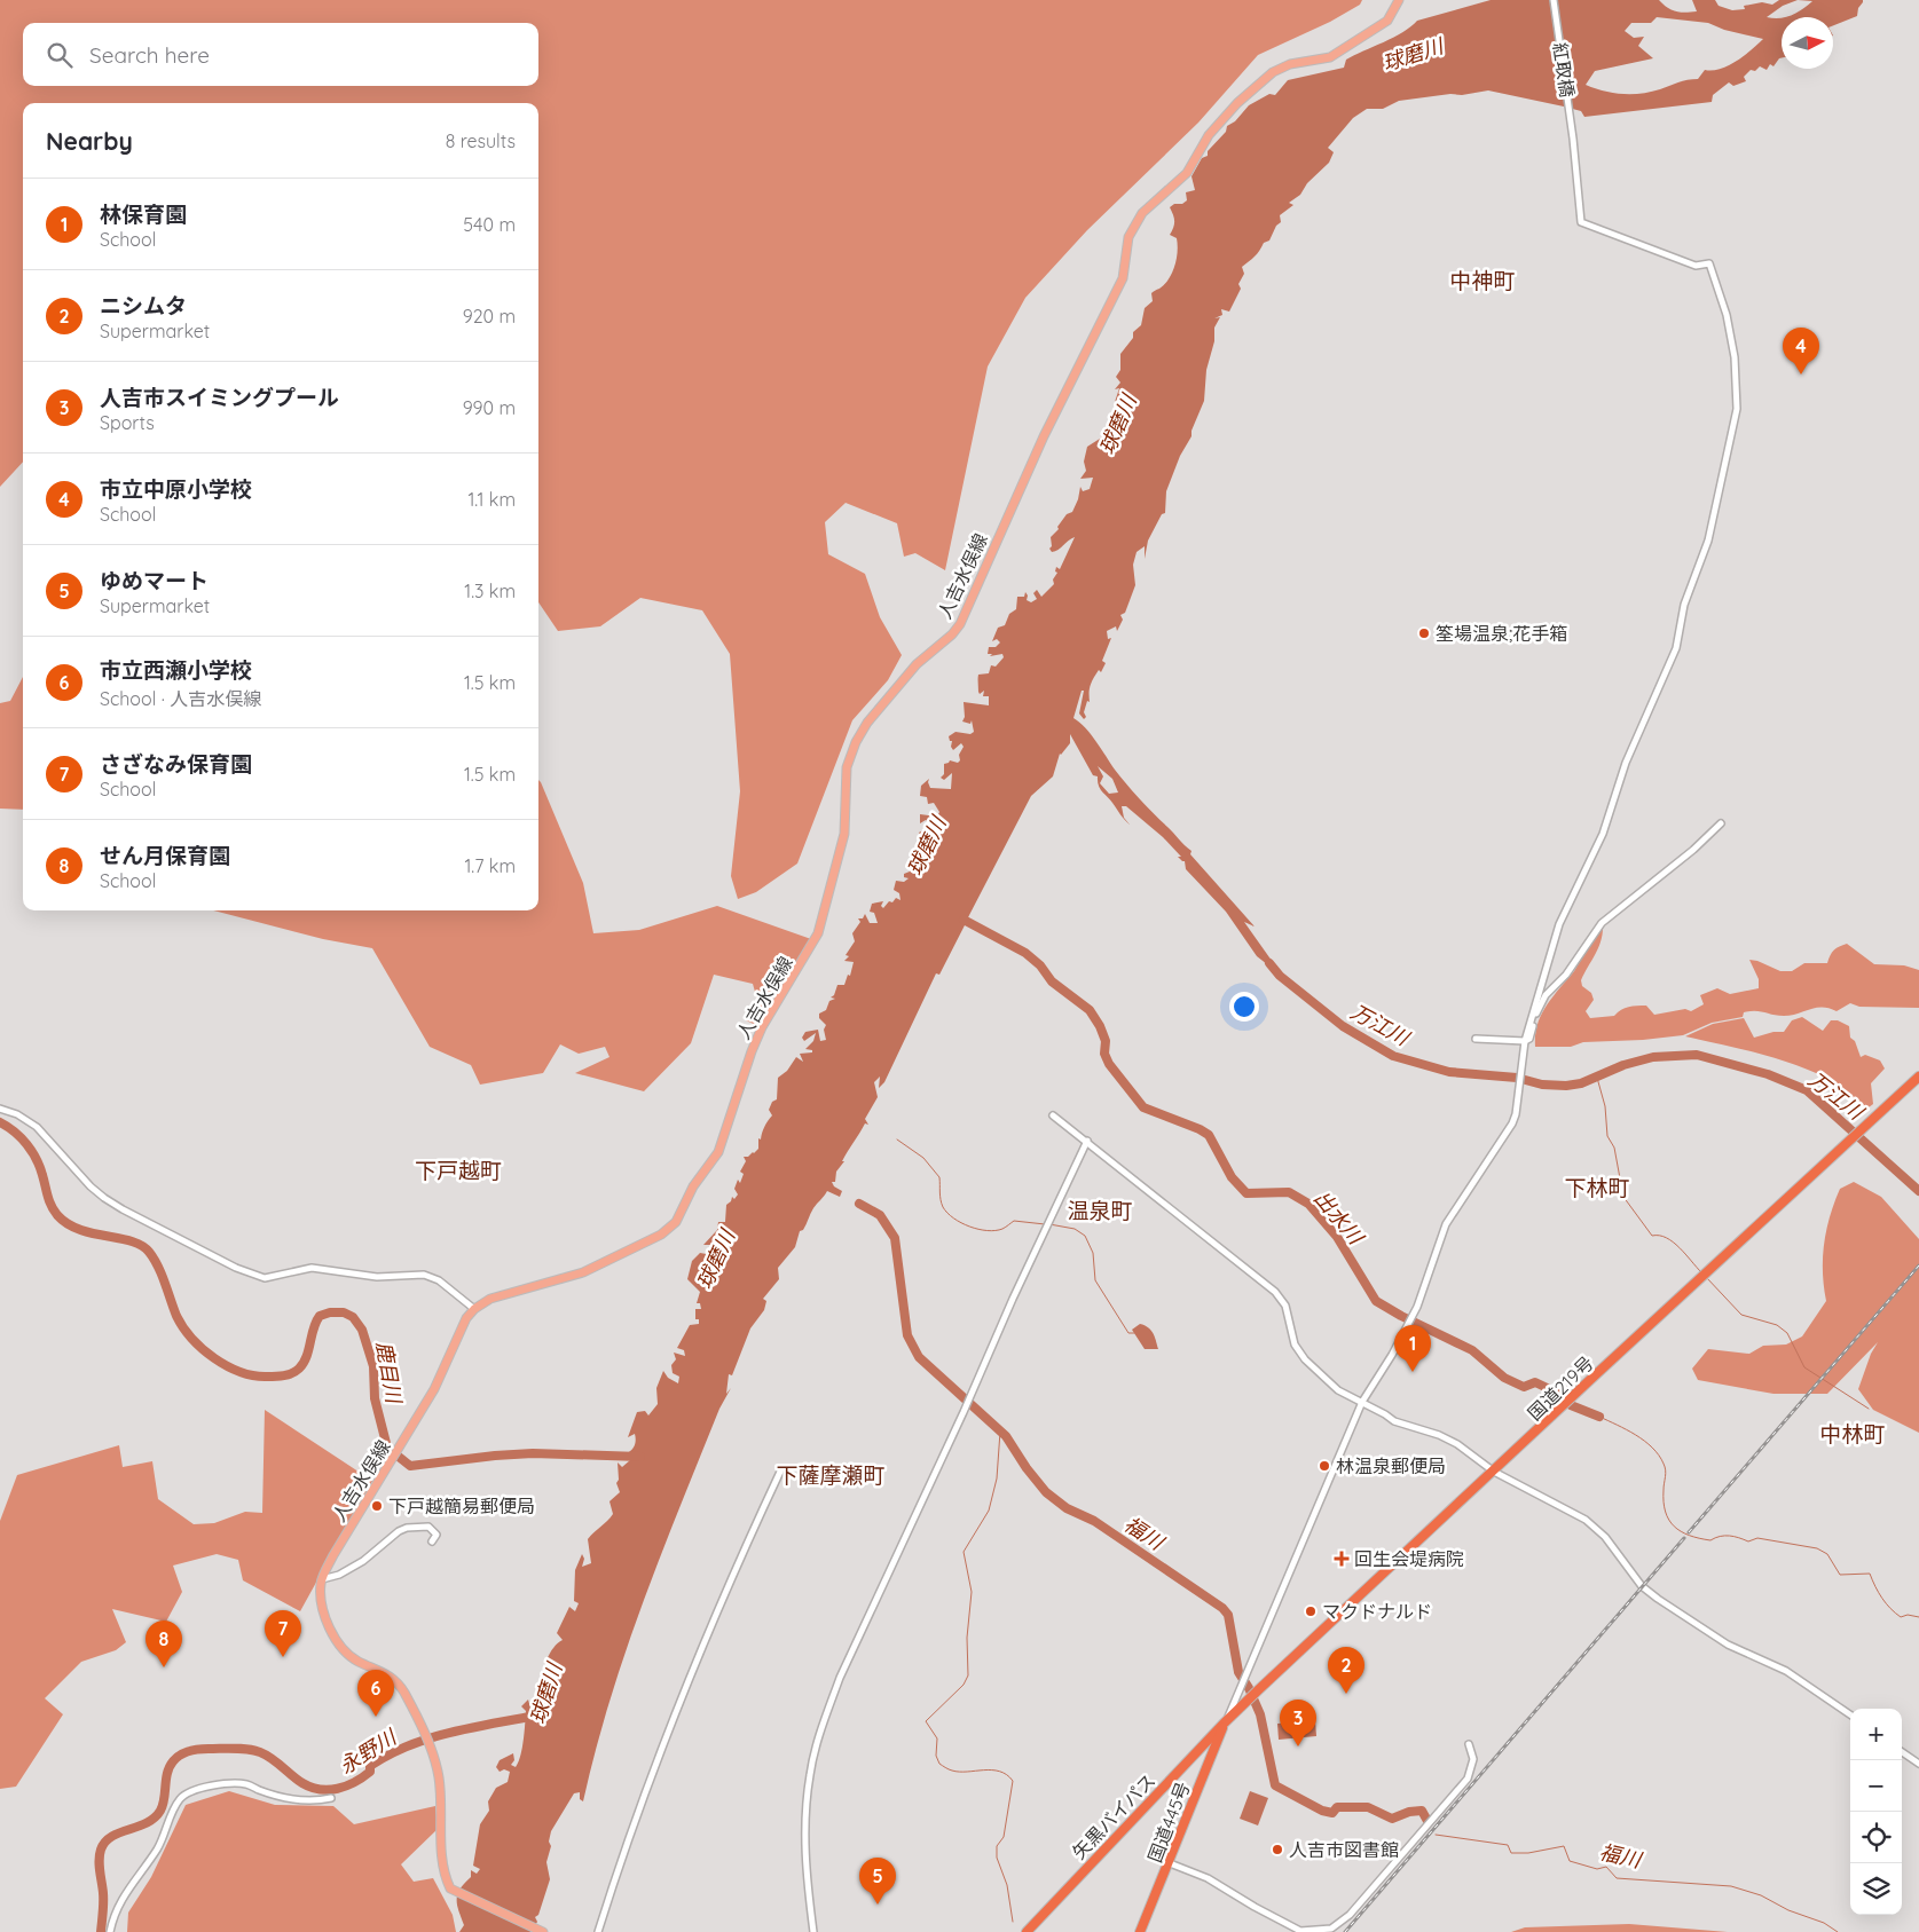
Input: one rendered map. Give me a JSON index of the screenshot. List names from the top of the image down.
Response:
{
  "streets": {
    "highway": ["国道219号", "矢黒バイパス", "国道445号"],
    "main road": ["人吉水俣線"],
    "street": ["紅取橋"]
  },
  "crossings": [
    ["国道219号", "矢黒バイパス"],
    ["国道219号", "国道445号"],
    ["矢黒バイパス", "国道445号"]
  ],
  "districts": [
    "中神町",
    "下戸越町",
    "下林町",
    "温泉町",
    "中林町",
    "下薩摩瀬町"
  ],
  "water": [
    "球磨川",
    "万江川",
    "出水川",
    "鹿目川",
    "福川",
    "永野川"
  ],
  "places": {
    "other": [
      "筌場温泉;花手箱",
      "林温泉郵便局",
      "下戸越簡易郵便局",
      "マクドナルド",
      "人吉市図書館"
    ],
    "health": ["回生会堤病院"]
  },
  "north": "right",
  "page": {
    "search": "Search here",
    "heading": ["Nearby", "8 results"],
    "list": [
      {
        "mark": "1",
        "name": "林保育園",
        "note": "School",
        "value": "540 m"
      },
      {
        "mark": "2",
        "name": "ニシムタ",
        "note": "Supermarket",
        "value": "920 m"
      },
      {
        "mark": "3",
        "name": "人吉市スイミングプール",
        "note": "Sports",
        "value": "990 m"
      },
      {
        "mark": "4",
        "name": "市立中原小学校",
        "note": "School",
        "value": "1.1 km"
      },
      {
        "mark": "5",
        "name": "ゆめマート",
        "note": "Supermarket",
        "value": "1.3 km"
      },
      {
        "mark": "6",
        "name": "市立西瀬小学校",
        "note": "School · 人吉水俣線",
        "value": "1.5 km"
      },
      {
        "mark": "7",
        "name": "さざなみ保育園",
        "note": "School",
        "value": "1.5 km"
      },
      {
        "mark": "8",
        "name": "せん月保育園",
        "note": "School",
        "value": "1.7 km"
      }
    ],
    "pins": [
      "4",
      "1",
      "7",
      "8",
      "2",
      "6",
      "3",
      "5"
    ],
    "map_buttons": ["+", "−"]
  }
}
